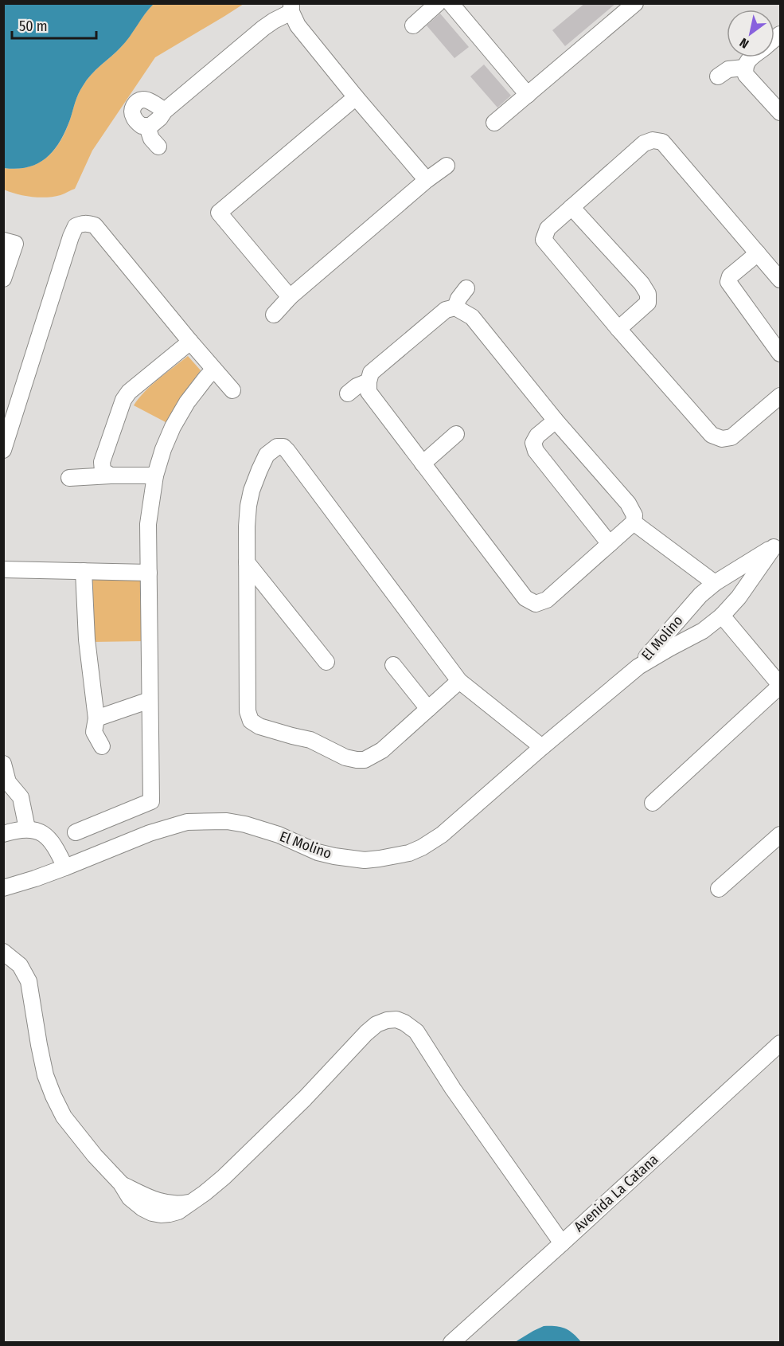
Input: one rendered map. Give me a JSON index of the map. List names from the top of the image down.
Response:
{
  "streets": {
    "street": ["El Molino", "Avenida La Catana"]
  },
  "scale_bar": "50 m",
  "north": "bottom left"
}
